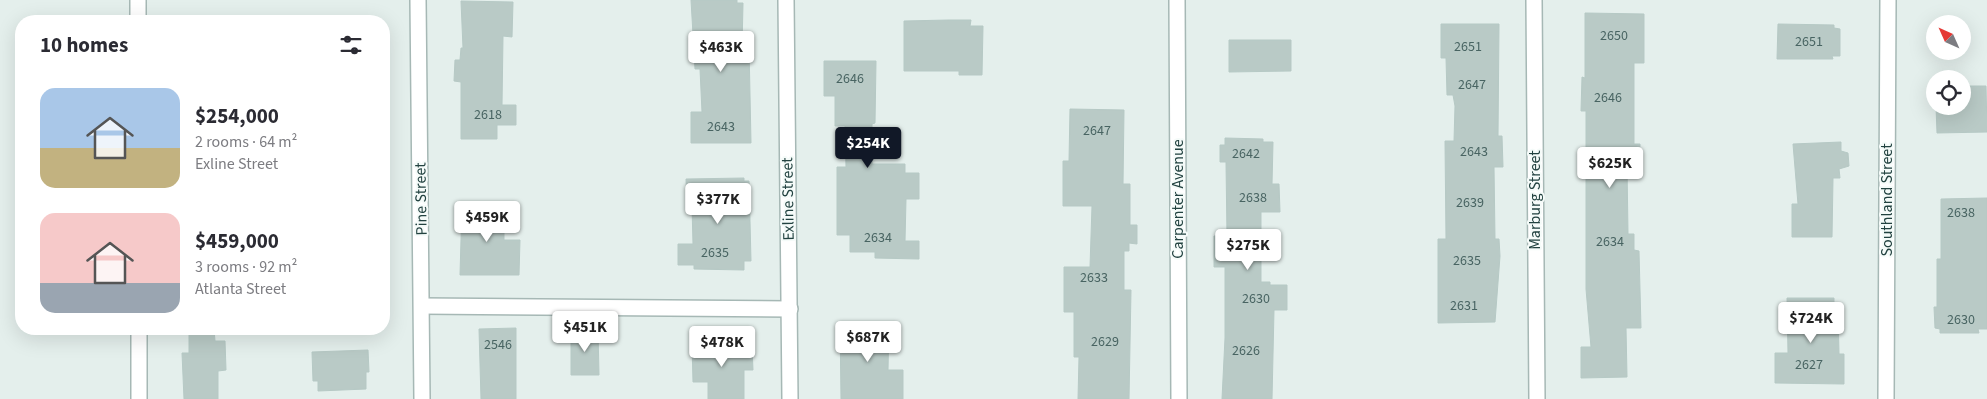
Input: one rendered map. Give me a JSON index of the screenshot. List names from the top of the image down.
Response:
{
  "streets": {
    "street": [
      "Pine Street",
      "Exline Street",
      "Carpenter Avenue",
      "Marburg Street",
      "Southland Street"
    ]
  },
  "house_numbers": [
    "2650",
    "2651",
    "2651",
    "2646",
    "2647",
    "2646",
    "2618",
    "2643",
    "2647",
    "2643",
    "2642",
    "2638",
    "2639",
    "2638",
    "2634",
    "2634",
    "2635",
    "2635",
    "2633",
    "2630",
    "2631",
    "2630",
    "2629",
    "2546",
    "2626",
    "2627"
  ],
  "north": "top left",
  "page": {
    "heading": "10 homes",
    "price": [
      "$463K",
      "$254K",
      "$625K",
      "$377K",
      "$459K",
      "$275K",
      "$724K",
      "$451K",
      "$687K",
      "$478K"
    ],
    "list": [
      {
        "name": "$254,000",
        "note": "2 rooms · 64 m² · Exline Street"
      },
      {
        "name": "$459,000",
        "note": "3 rooms · 92 m² · Atlanta Street"
      }
    ]
  }
}
